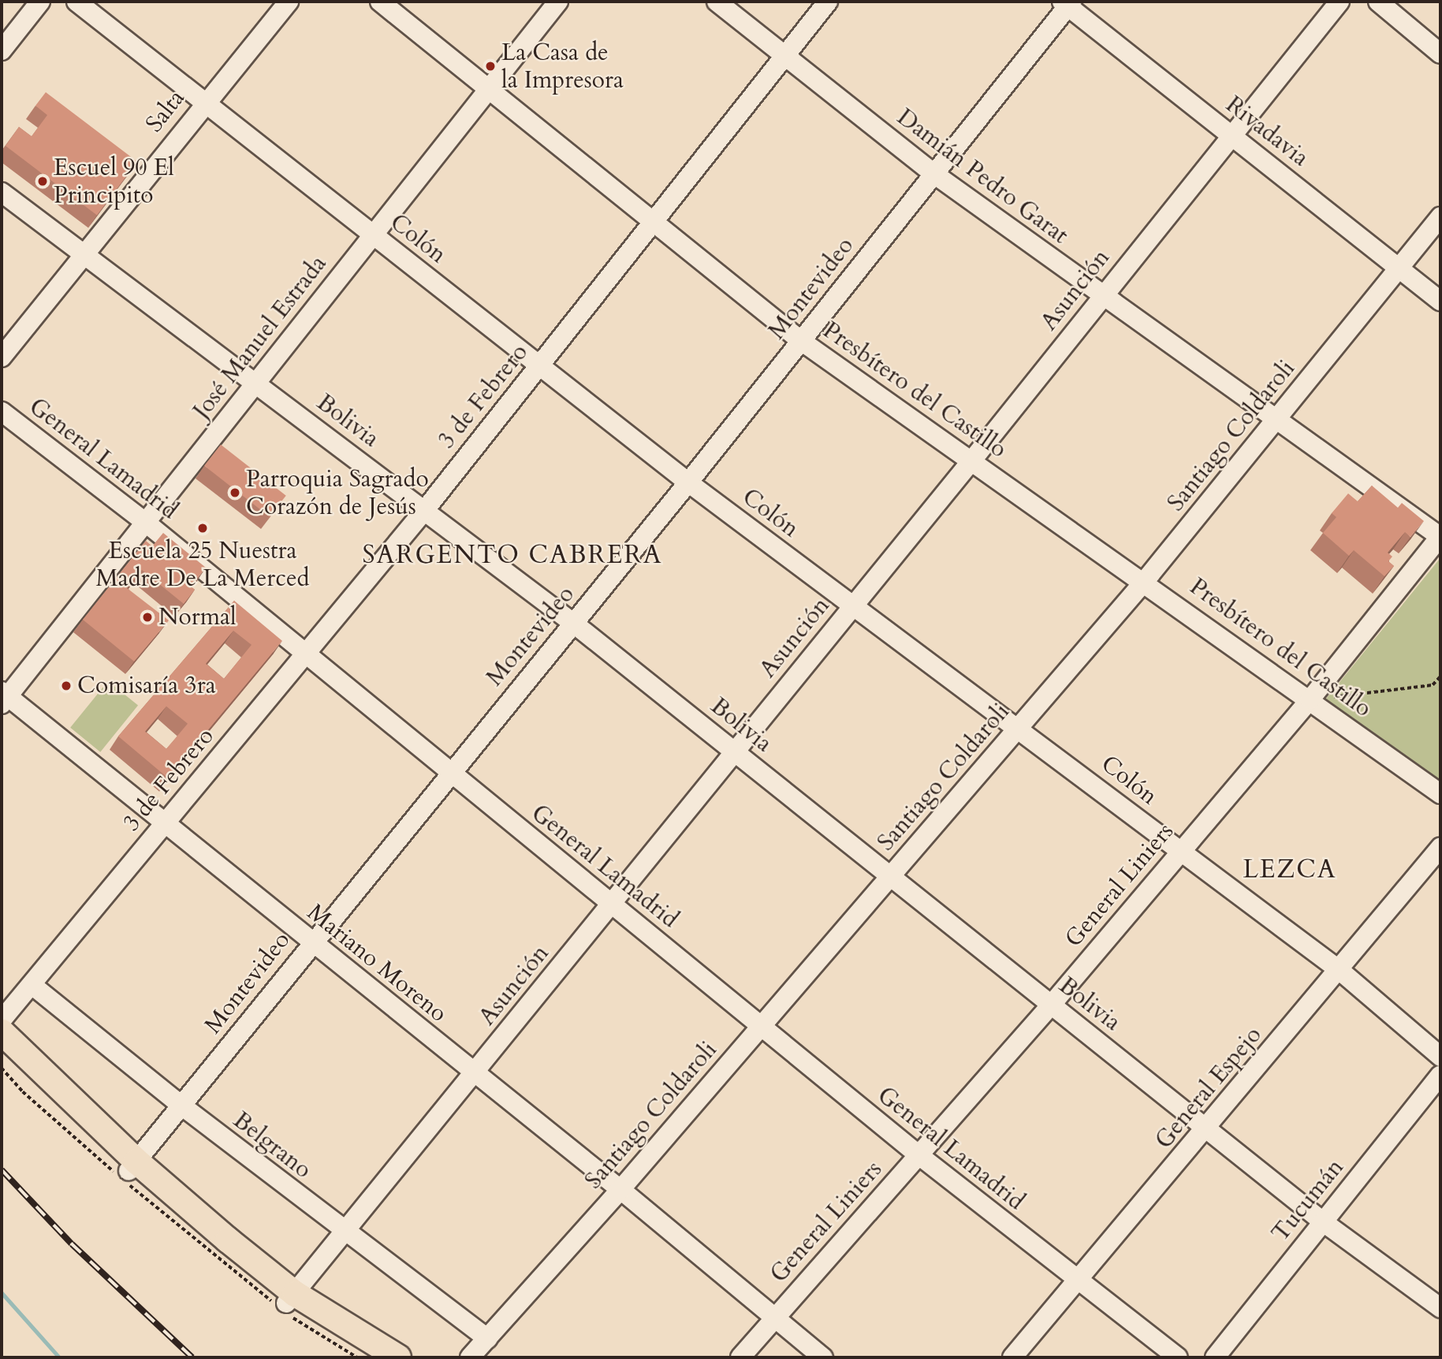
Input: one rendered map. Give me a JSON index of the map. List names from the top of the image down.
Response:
{
  "streets": {
    "street": [
      "Salta",
      "Rivadavia",
      "Damián Pedro Garat",
      "Colón",
      "Montevideo",
      "Asunción",
      "José Manuel Estrada",
      "Presbítero del Castillo",
      "3 de Febrero",
      "Bolivia",
      "Santiago Coldaroli",
      "General Lamadrid",
      "General Liniers",
      "Mariano Moreno",
      "General Espejo",
      "Belgrano",
      "Tucumán"
    ]
  },
  "crossings": [
    ["Salta", "Colón"],
    ["Salta", "Bolivia"],
    ["Rivadavia", "Montevideo"],
    ["Rivadavia", "Asunción"],
    ["Rivadavia", "Santiago Coldaroli"],
    ["Damián Pedro Garat", "Montevideo"],
    ["Damián Pedro Garat", "Asunción"],
    ["Damián Pedro Garat", "3 de Febrero"],
    ["Damián Pedro Garat", "Santiago Coldaroli"],
    ["Damián Pedro Garat", "General Liniers"],
    ["Colón", "Montevideo"],
    ["Colón", "Asunción"],
    ["Colón", "José Manuel Estrada"],
    ["Colón", "3 de Febrero"],
    ["Colón", "Santiago Coldaroli"],
    ["Colón", "General Liniers"],
    ["Colón", "General Espejo"],
    ["Montevideo", "Presbítero del Castillo"],
    ["Montevideo", "Bolivia"],
    ["Montevideo", "General Lamadrid"],
    ["Montevideo", "Mariano Moreno"],
    ["Montevideo", "Belgrano"],
    ["Asunción", "Presbítero del Castillo"],
    ["Asunción", "Bolivia"],
    ["Asunción", "General Lamadrid"],
    ["Asunción", "Mariano Moreno"],
    ["Asunción", "Belgrano"],
    ["José Manuel Estrada", "Presbítero del Castillo"],
    ["José Manuel Estrada", "Bolivia"],
    ["José Manuel Estrada", "General Lamadrid"],
    ["José Manuel Estrada", "Mariano Moreno"],
    ["Presbítero del Castillo", "3 de Febrero"],
    ["Presbítero del Castillo", "Santiago Coldaroli"],
    ["Presbítero del Castillo", "General Liniers"],
    ["3 de Febrero", "Bolivia"],
    ["3 de Febrero", "General Lamadrid"],
    ["3 de Febrero", "Mariano Moreno"],
    ["3 de Febrero", "Belgrano"],
    ["Bolivia", "Santiago Coldaroli"],
    ["Bolivia", "General Liniers"],
    ["Bolivia", "General Espejo"],
    ["Bolivia", "Tucumán"],
    ["Santiago Coldaroli", "General Lamadrid"],
    ["Santiago Coldaroli", "Mariano Moreno"],
    ["Santiago Coldaroli", "Belgrano"],
    ["General Lamadrid", "General Liniers"],
    ["General Lamadrid", "General Espejo"],
    ["General Liniers", "Mariano Moreno"]
  ],
  "districts": ["SARGENTO CABRERA", "LEZCA"],
  "places": [
    "La Casa de la Impresora",
    "Escuel 90 El Principito",
    "Parroquia Sagrado Corazón de Jesús",
    "Escuela 25 Nuestra Madre De La Merced",
    "Normal",
    "Comisaría 3ra"
  ]
}
